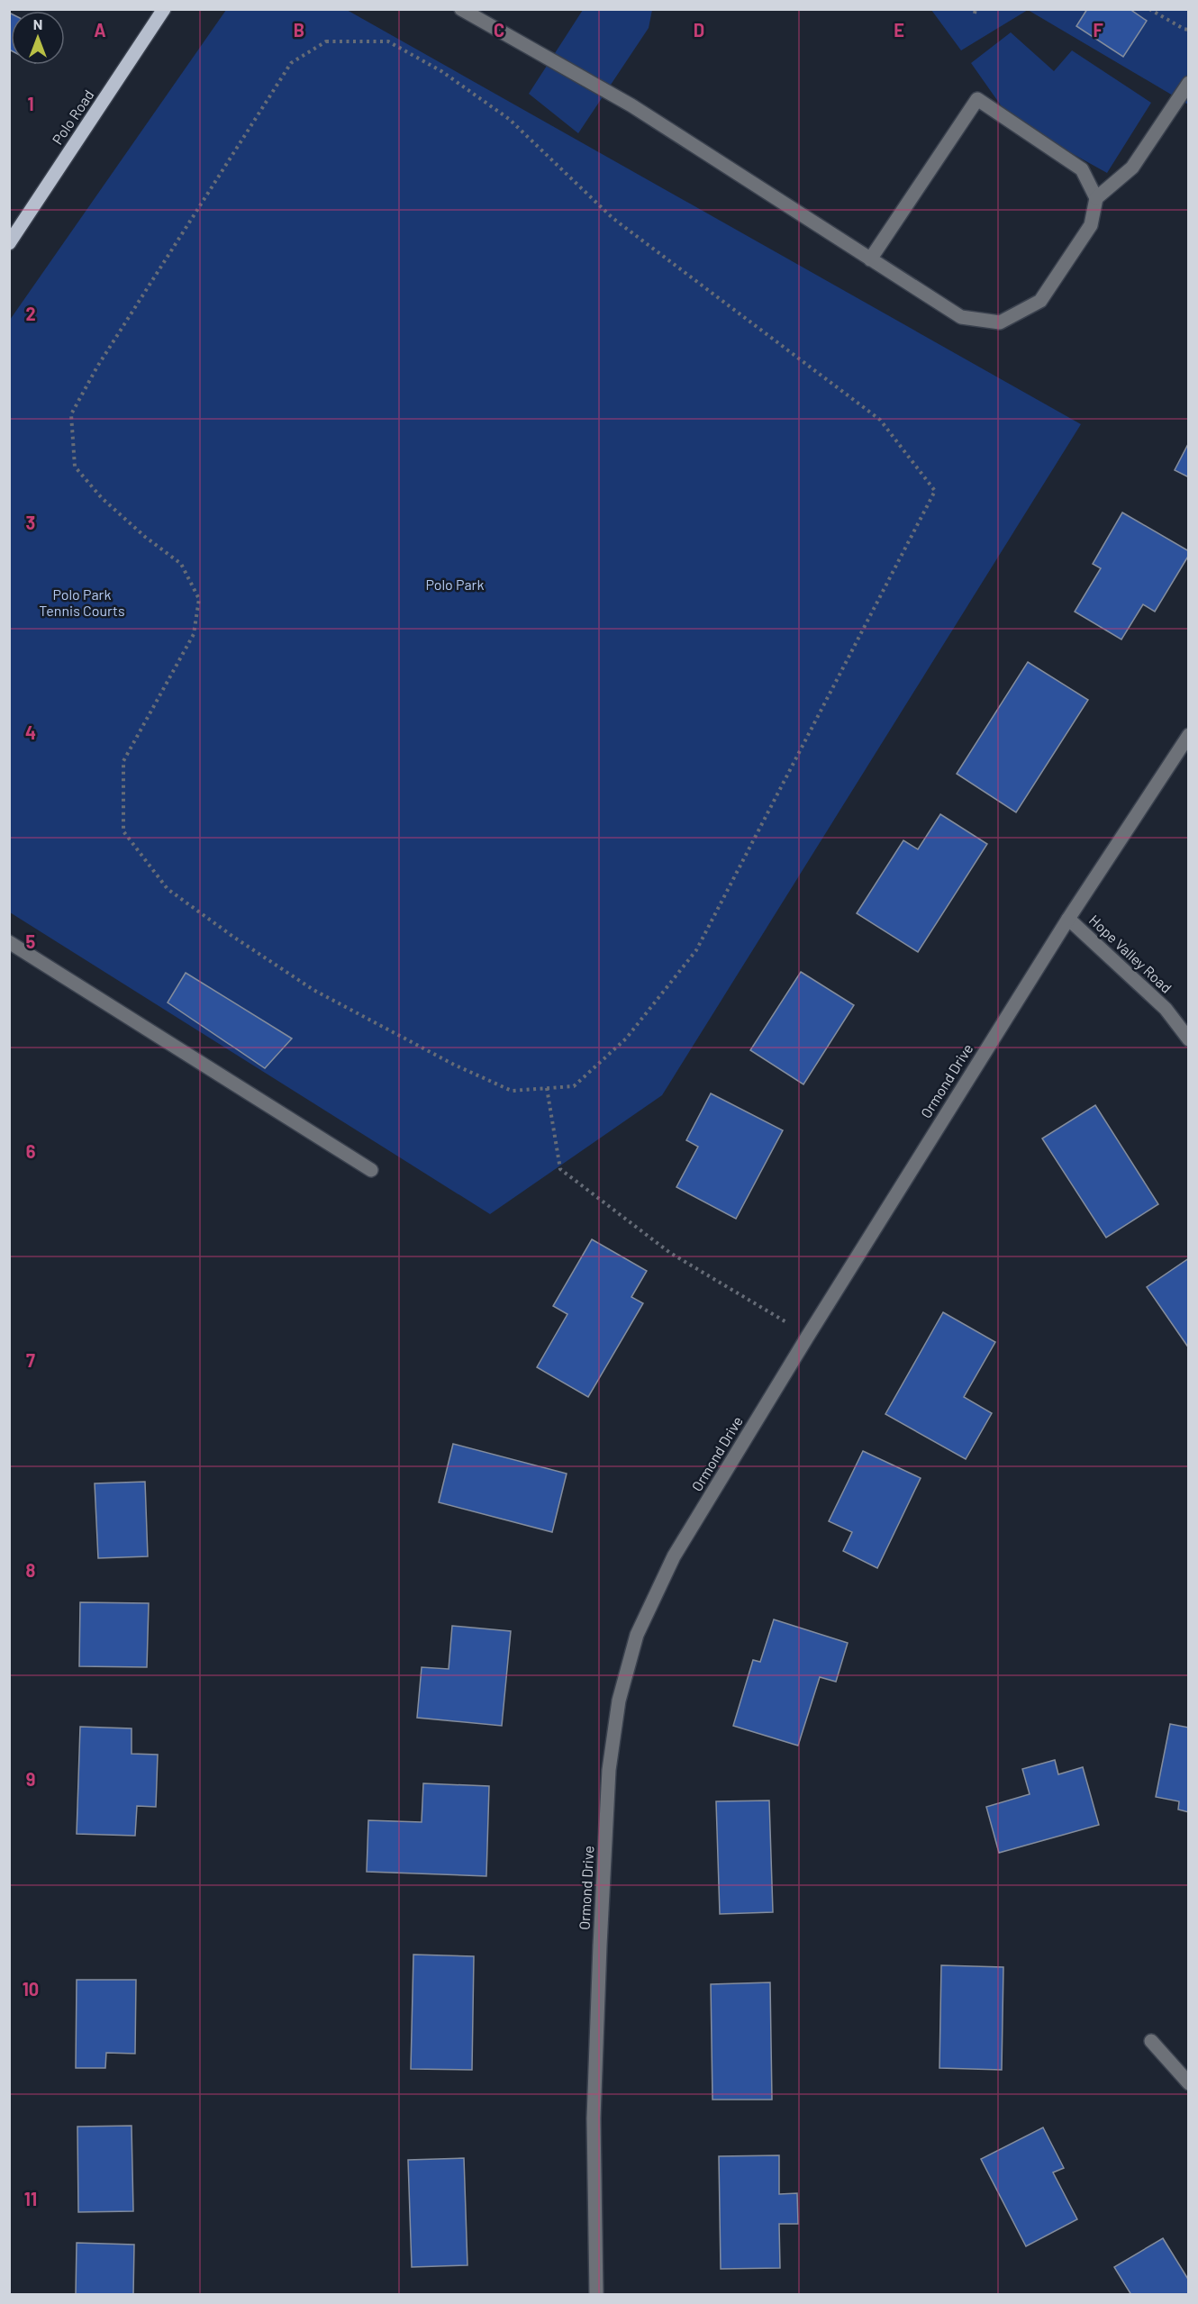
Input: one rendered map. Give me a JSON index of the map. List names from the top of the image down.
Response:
{
  "streets": {
    "main road": ["Polo Road"],
    "street": ["Hope Valley Road", "Ormond Drive"]
  },
  "crossings": [
    ["Hope Valley Road", "Ormond Drive"]
  ],
  "parks": ["Polo Park", "Polo Park Tennis Courts"],
  "north": "top",
  "grid": {
    "columns": [
      "A",
      "B",
      "C",
      "D",
      "E",
      "F"
    ],
    "rows": [
      "1",
      "2",
      "3",
      "4",
      "5",
      "6",
      "7",
      "8",
      "9",
      "10",
      "11"
    ]
  }
}
